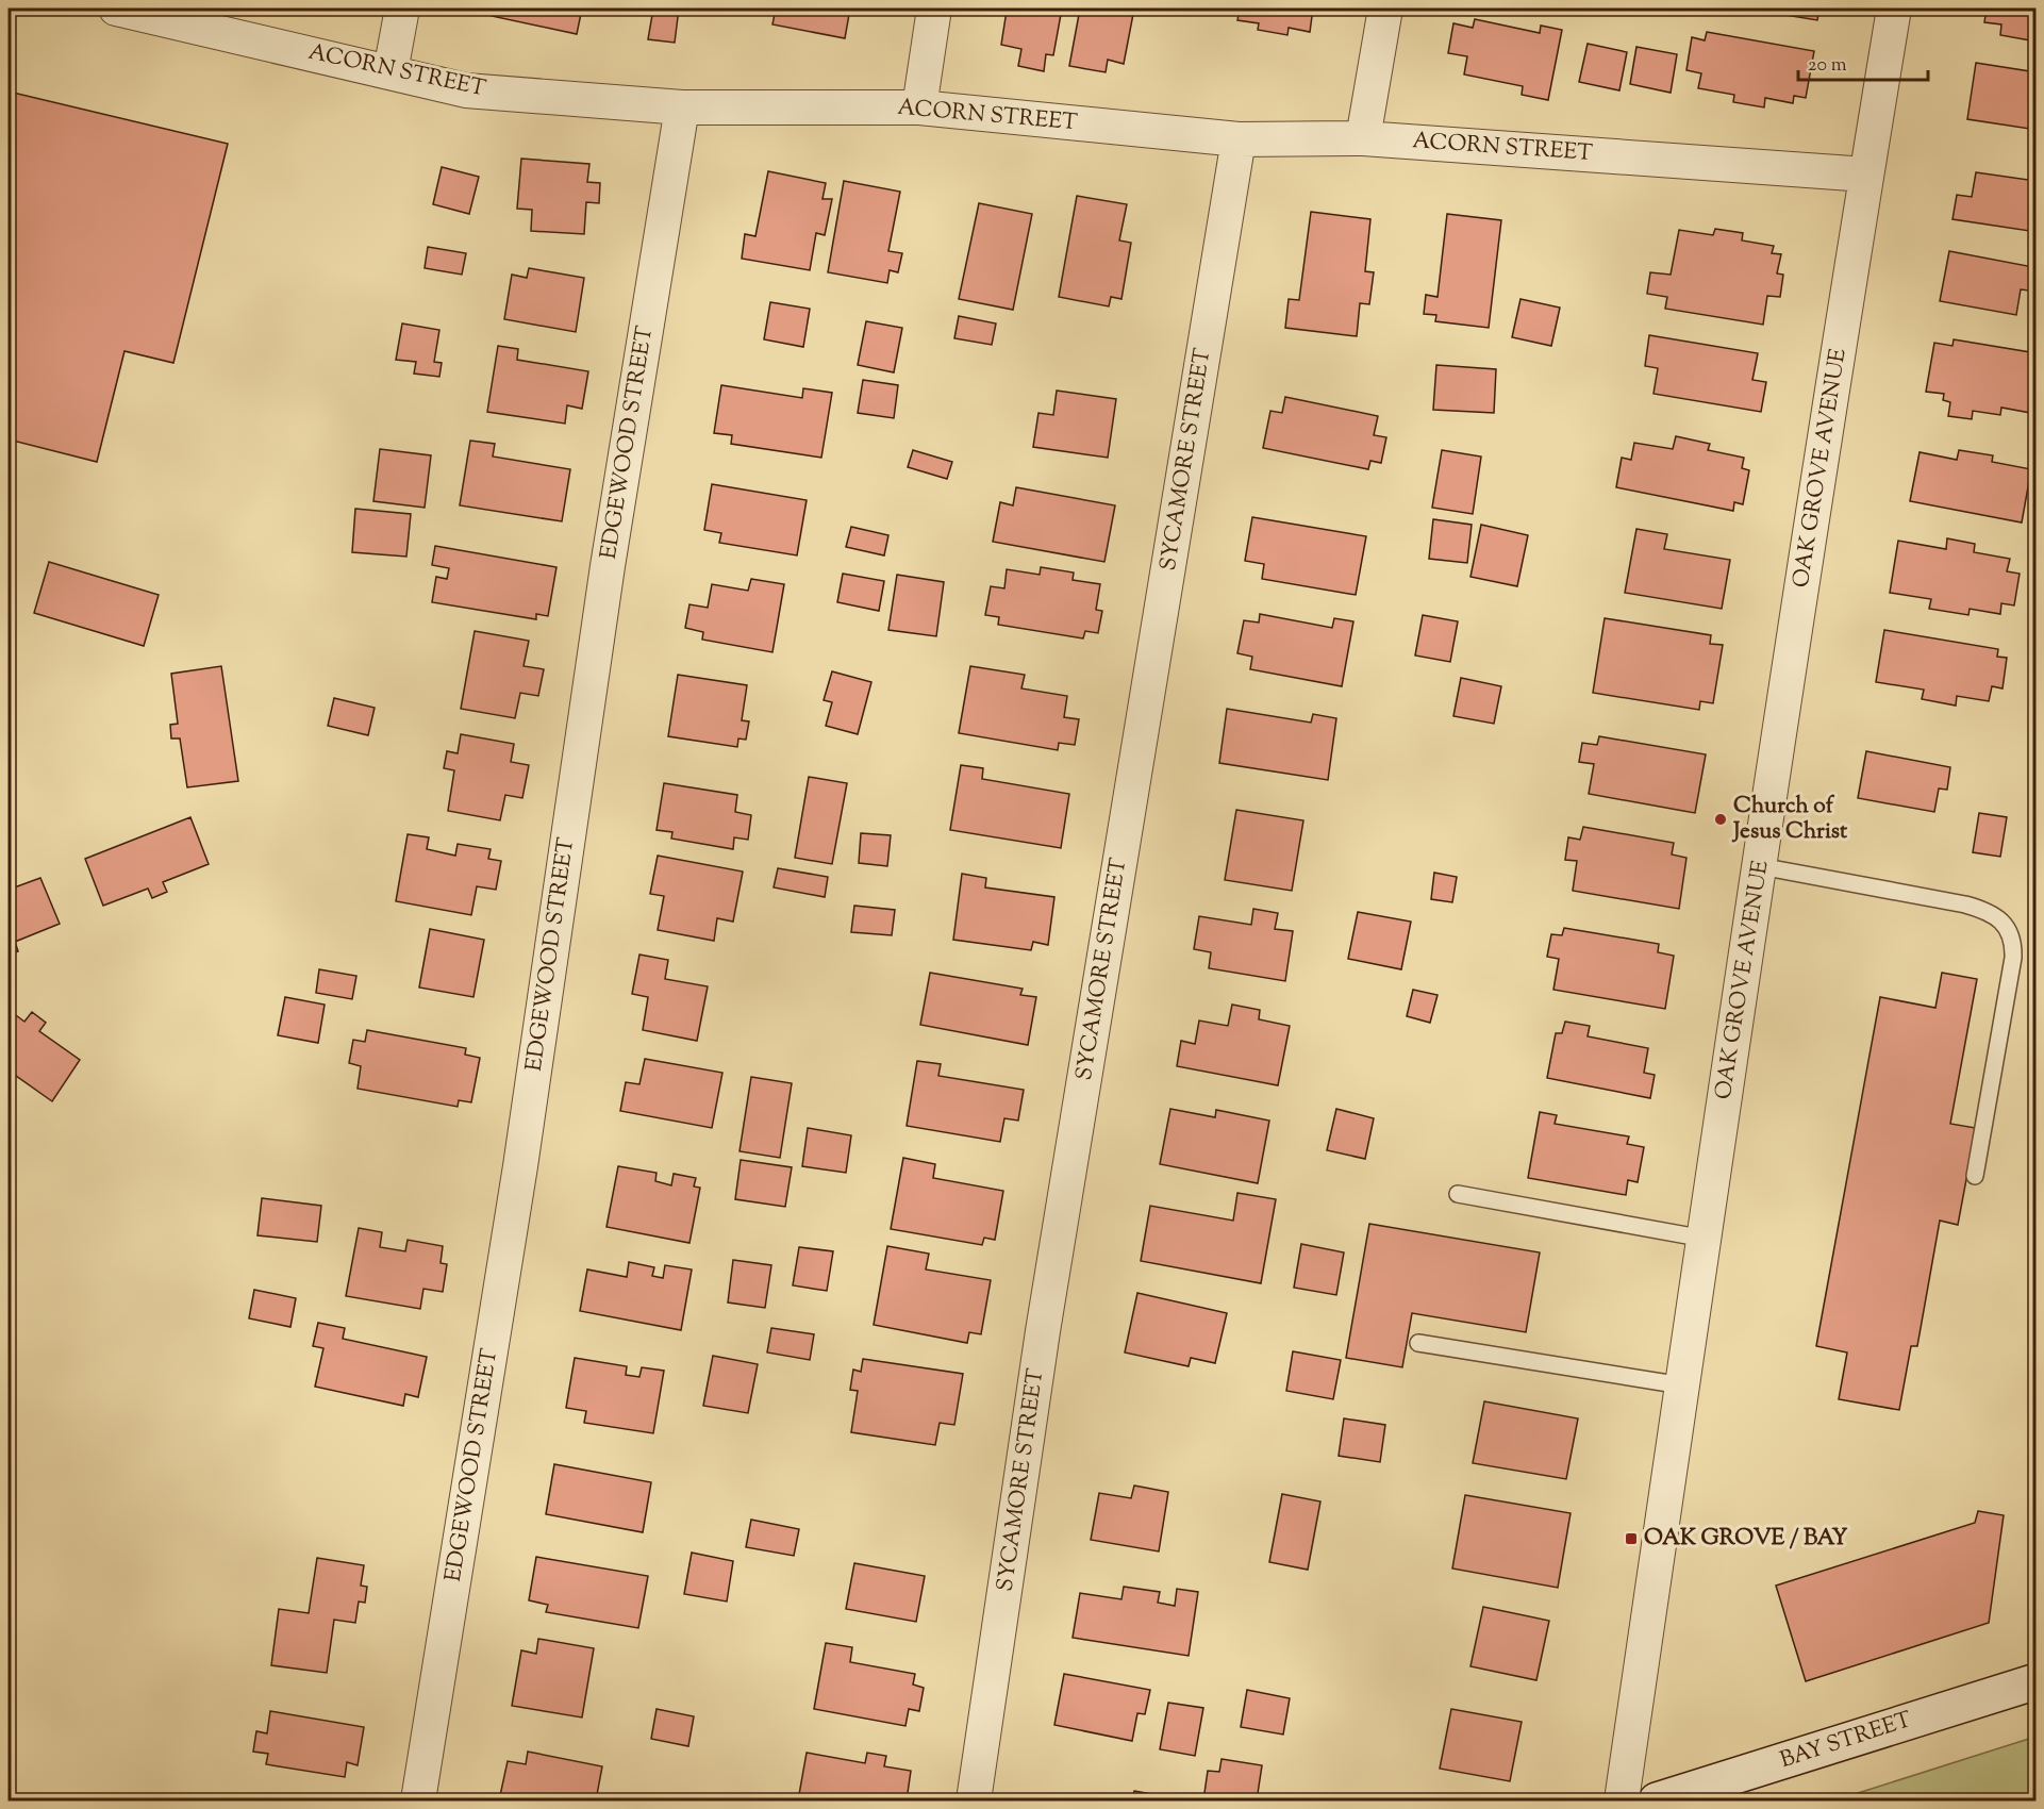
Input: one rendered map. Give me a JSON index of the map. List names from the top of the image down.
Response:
{
  "streets": {
    "main road": ["BAY STREET"],
    "street": [
      "ACORN STREET",
      "EDGEWOOD STREET",
      "SYCAMORE STREET",
      "OAK GROVE AVENUE"
    ]
  },
  "crossings": [
    ["ACORN STREET", "EDGEWOOD STREET"],
    ["ACORN STREET", "SYCAMORE STREET"],
    ["ACORN STREET", "OAK GROVE AVENUE"]
  ],
  "places": {
    "other": ["Church of Jesus Christ"],
    "transit": ["OAK GROVE / BAY"]
  },
  "scale_bar": "20 m"
}
